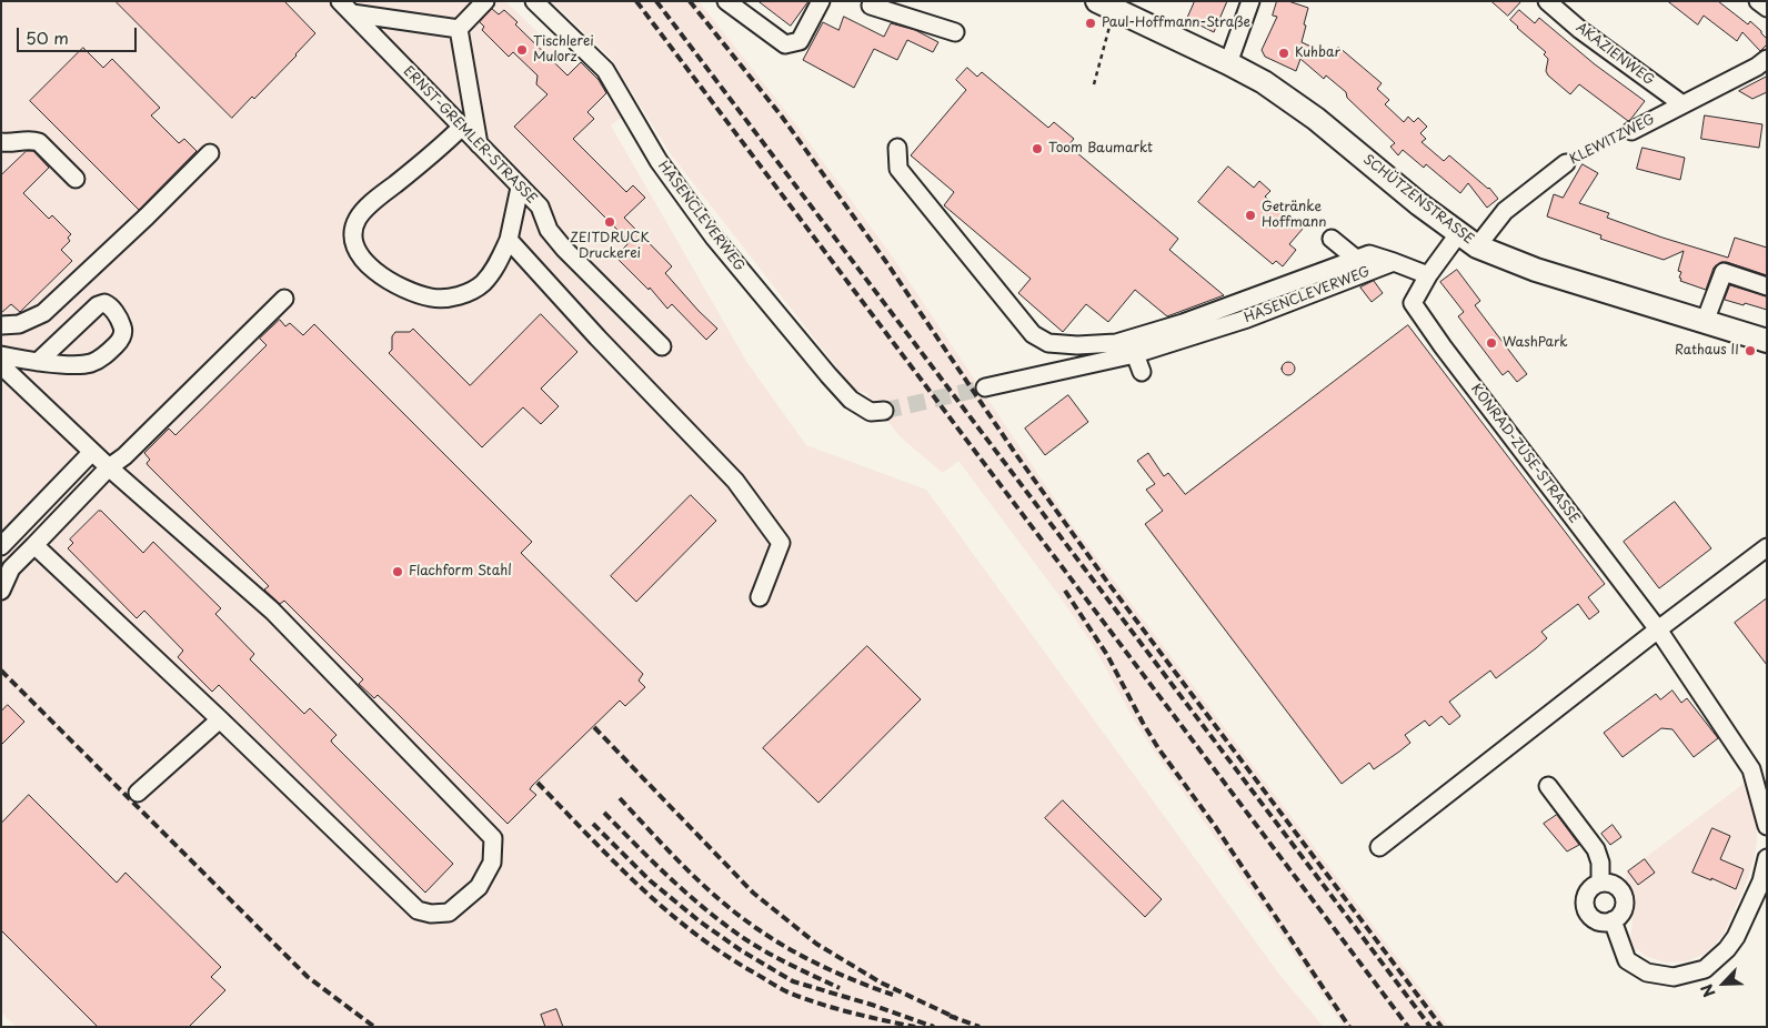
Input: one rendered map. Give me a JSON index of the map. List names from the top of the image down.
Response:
{
  "streets": {
    "main road": ["SCHÜTZENSTRASSE"],
    "street": [
      "AKAZIENWEG",
      "ERNST-GREMLER-STRASSE",
      "KLEWITZWEG",
      "HASENCLEVERWEG",
      "KONRAD-ZUSE-STRASSE"
    ]
  },
  "crossings": [
    ["AKAZIENWEG", "KLEWITZWEG"],
    ["KLEWITZWEG", "SCHÜTZENSTRASSE"]
  ],
  "places": [
    "Paul-Hoffmann-Straße",
    "Tischlerei Mulorz",
    "Kuhbar",
    "Toom Baumarkt",
    "Getränke Hoffmann",
    "ZEITDRUCK Druckerei",
    "WashPark",
    "Rathaus II",
    "Flachform Stahl"
  ],
  "scale_bar": "50 m",
  "north": "bottom left"
}
